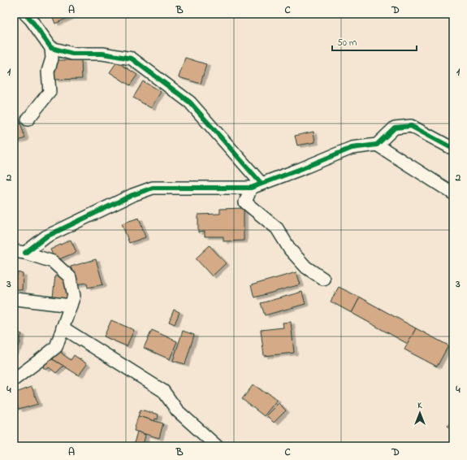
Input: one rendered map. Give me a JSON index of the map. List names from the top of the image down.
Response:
{
  "scale_bar": "50 m",
  "north": "top",
  "grid": {
    "columns": [
      "A",
      "B",
      "C",
      "D"
    ],
    "rows": [
      "1",
      "2",
      "3",
      "4"
    ]
  }
}
